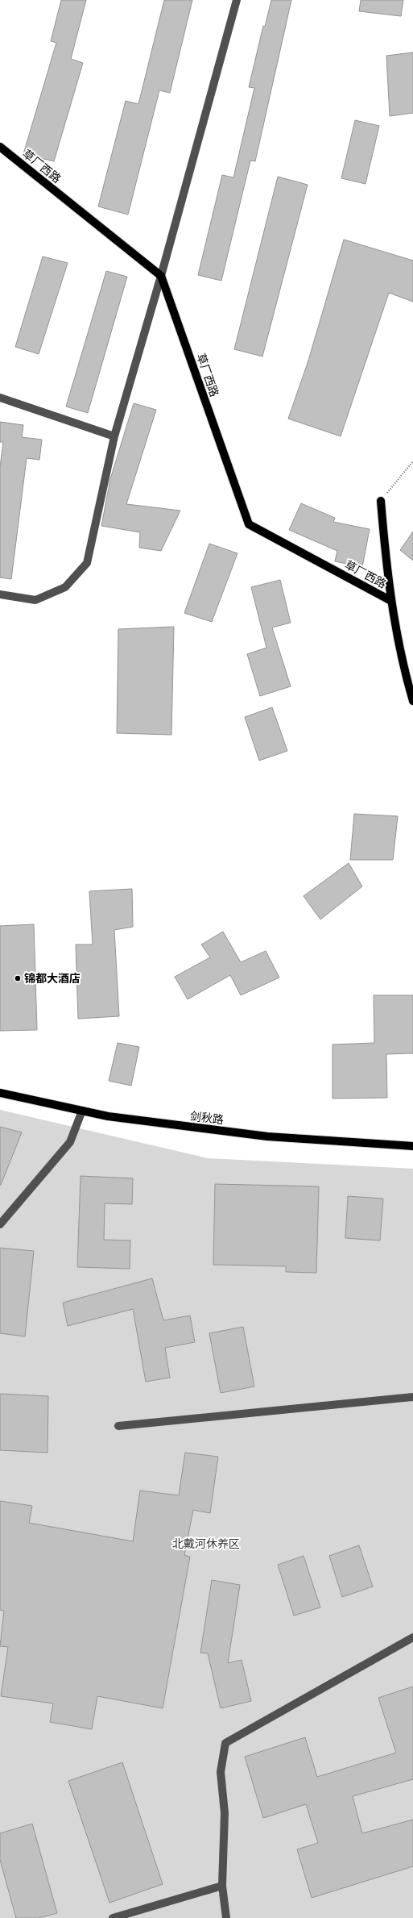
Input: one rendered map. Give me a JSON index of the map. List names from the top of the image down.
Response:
{
  "streets": {
    "main road": ["草厂西路", "剑秋路"]
  },
  "parks": ["北戴河休养区"],
  "places": ["锦都大酒店"]
}
